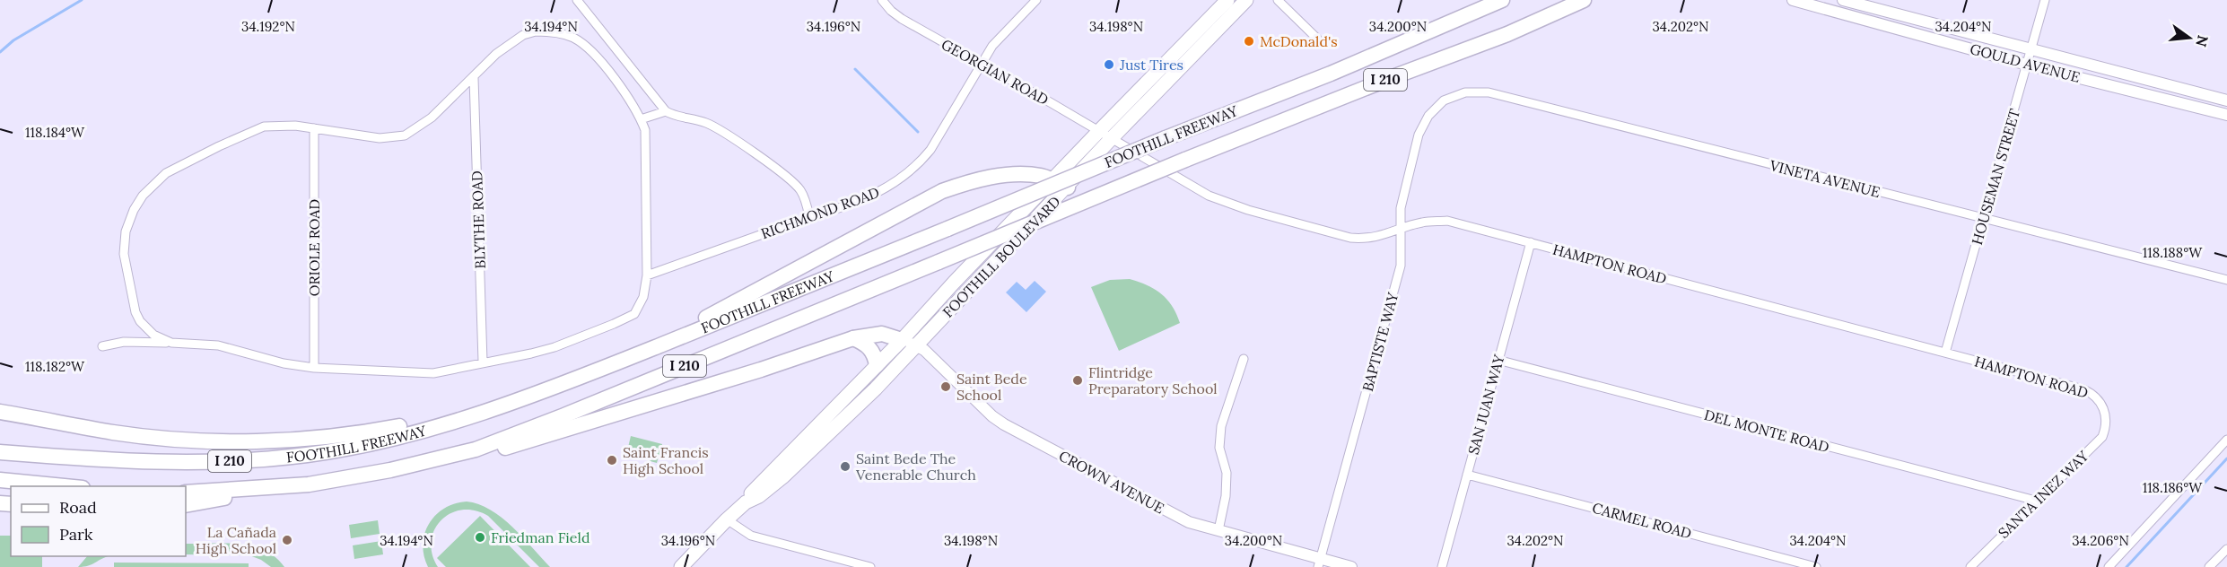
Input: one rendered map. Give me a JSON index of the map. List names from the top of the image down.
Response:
{
  "streets": {
    "highway": ["I 210", "FOOTHILL FREEWAY"],
    "main road": ["FOOTHILL BOULEVARD"],
    "street": [
      "GOULD AVENUE",
      "GEORGIAN ROAD",
      "HOUSEMAN STREET",
      "VINETA AVENUE",
      "RICHMOND ROAD",
      "BLYTHE ROAD",
      "ORIOLE ROAD",
      "HAMPTON ROAD",
      "BAPTISTE WAY",
      "SAN JUAN WAY",
      "DEL MONTE ROAD",
      "CROWN AVENUE",
      "SANTA INEZ WAY",
      "CARMEL ROAD"
    ]
  },
  "crossings": [
    ["GOULD AVENUE", "HOUSEMAN STREET"],
    ["GEORGIAN ROAD", "RICHMOND ROAD"],
    ["GEORGIAN ROAD", "FOOTHILL BOULEVARD"],
    ["GEORGIAN ROAD", "HAMPTON ROAD"],
    ["HOUSEMAN STREET", "VINETA AVENUE"],
    ["HOUSEMAN STREET", "HAMPTON ROAD"],
    ["VINETA AVENUE", "BAPTISTE WAY"],
    ["FOOTHILL BOULEVARD", "HAMPTON ROAD"],
    ["FOOTHILL BOULEVARD", "CROWN AVENUE"],
    ["HAMPTON ROAD", "BAPTISTE WAY"],
    ["HAMPTON ROAD", "SAN JUAN WAY"],
    ["HAMPTON ROAD", "SANTA INEZ WAY"],
    ["BAPTISTE WAY", "CROWN AVENUE"],
    ["SAN JUAN WAY", "DEL MONTE ROAD"],
    ["SAN JUAN WAY", "CARMEL ROAD"],
    ["DEL MONTE ROAD", "SANTA INEZ WAY"]
  ],
  "places": [
    "McDonald's",
    "Just Tires",
    "Flintridge Preparatory School",
    "Saint Bede School",
    "Saint Francis High School",
    "Saint Bede The Venerable Church",
    "Friedman Field",
    "La Cañada High School"
  ],
  "legend": ["Road", "Park"],
  "north": "right",
  "coordinates": [
    "34.192°N",
    "34.196°N",
    "34.198°N",
    "34.200°N",
    "34.202°N",
    "34.194°N",
    "34.204°N",
    "118.184°W",
    "118.188°W",
    "118.182°W",
    "118.186°W",
    "34.206°N"
  ]
}
